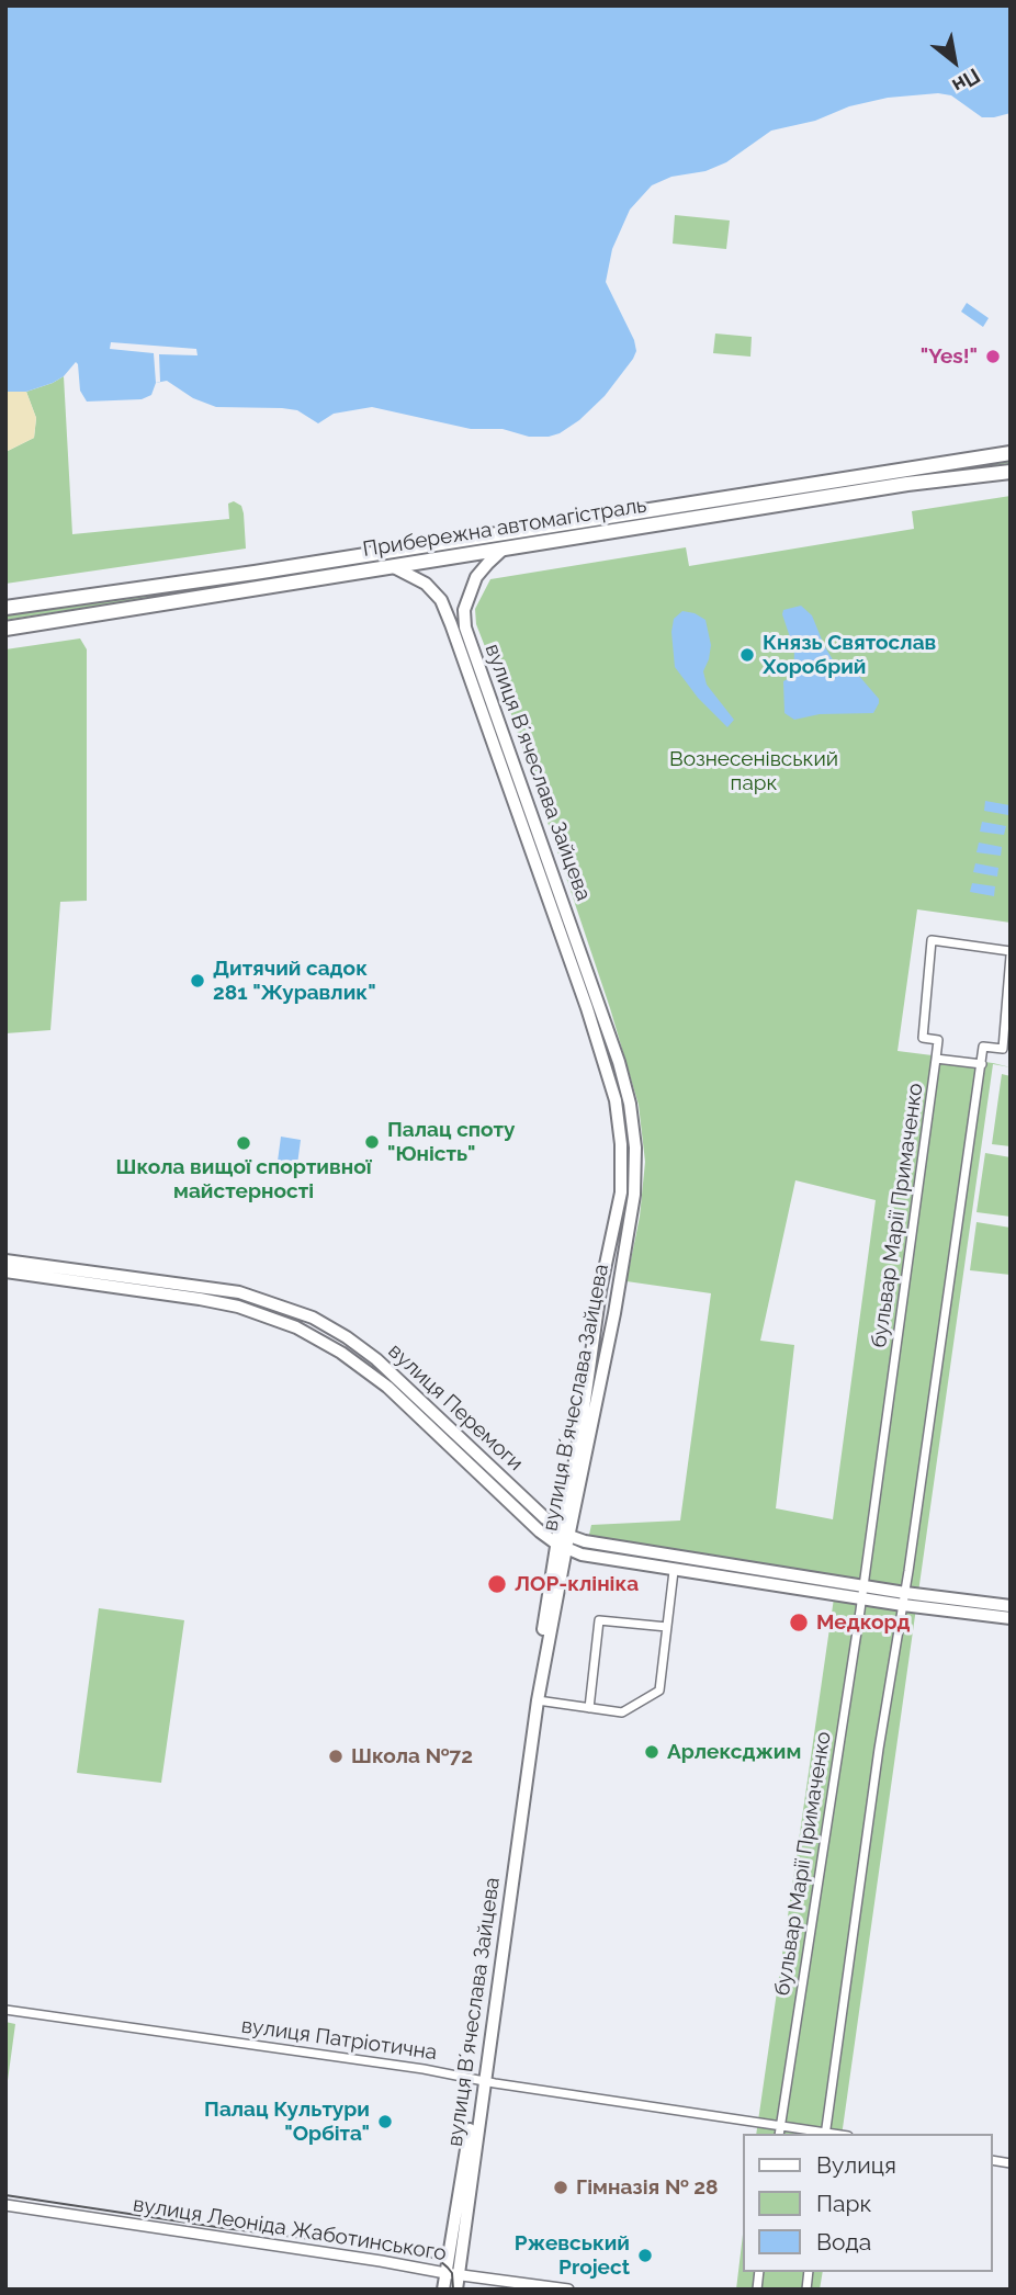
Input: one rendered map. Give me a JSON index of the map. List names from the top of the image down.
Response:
{
  "streets": {
    "main road": ["Прибережна автомагістраль", "вулиця Вʼячеслава Зайцева", "вулиця Перемоги"],
    "street": ["бульвар Марії Примаченко", "вулиця Патріотична", "вулиця Леоніда Жаботинського"]
  },
  "crossings": [
    ["Прибережна автомагістраль", "вулиця Вʼячеслава Зайцева"],
    ["вулиця Вʼячеслава Зайцева", "вулиця Перемоги"],
    ["вулиця Вʼячеслава Зайцева", "вулиця Патріотична"],
    ["вулиця Вʼячеслава Зайцева", "вулиця Леоніда Жаботинського"],
    ["бульвар Марії Примаченко", "вулиця Перемоги"],
    ["бульвар Марії Примаченко", "вулиця Патріотична"]
  ],
  "parks": ["Вознесенівський парк"],
  "places": [
    "\"Yes!\"",
    "Князь Святослав Хоробрий",
    "Дитячий садок 281 \"Журавлик\"",
    "Палац споту \"Юність\"",
    "Школа вищої спортивної майстерності",
    "ЛОР-клініка",
    "Медкорд",
    "Арлексджим",
    "Школа №72",
    "Палац Культури \"Орбіта\"",
    "Гімназія № 28",
    "Ржевський Project"
  ],
  "legend": ["Вулиця", "Парк", "Вода"],
  "north": "bottom right"
}
